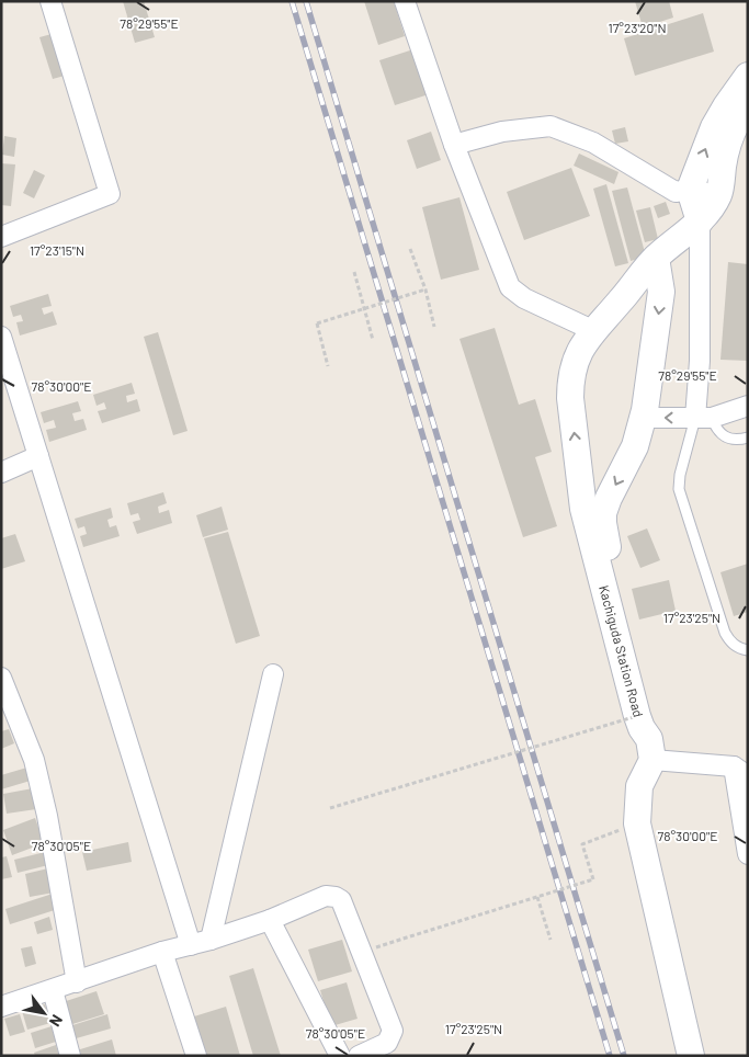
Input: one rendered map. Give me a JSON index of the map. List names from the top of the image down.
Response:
{
  "streets": {
    "main road": ["Kachiguda Station Road"]
  },
  "north": "bottom right",
  "coordinates": [
    "78°29'55\"E",
    "17°23'20\"N",
    "17°23'15\"N",
    "78°30'00\"E",
    "17°23'25\"N",
    "78°30'05\"E"
  ]
}
